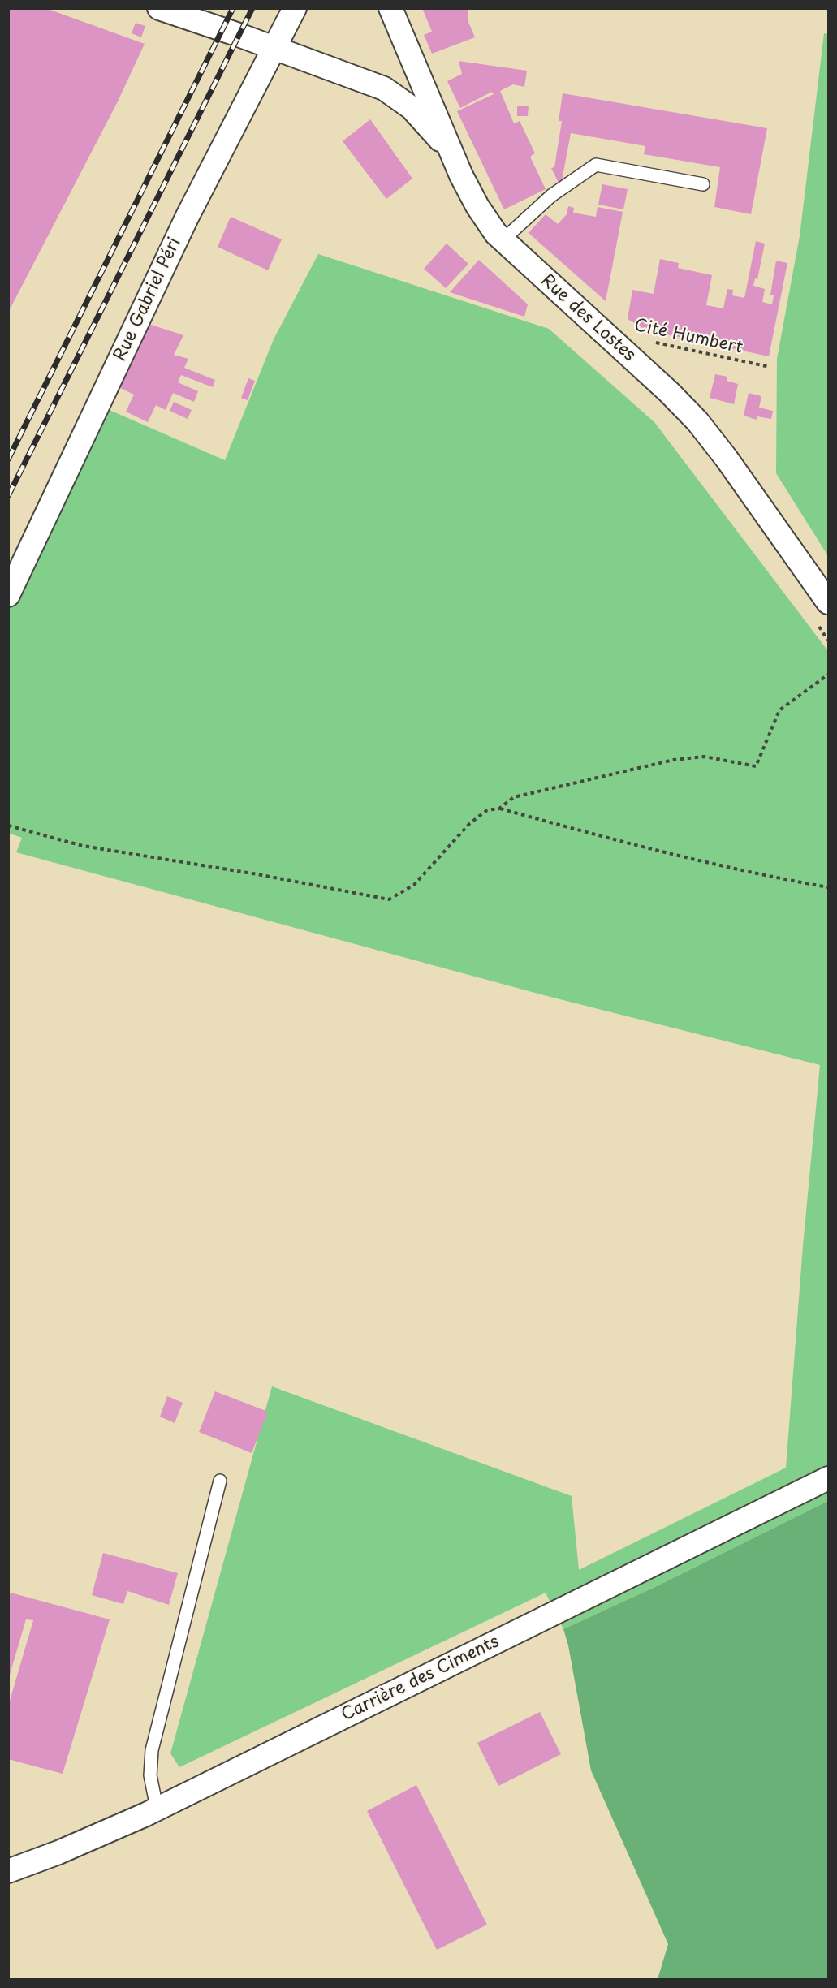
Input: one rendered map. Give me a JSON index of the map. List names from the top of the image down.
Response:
{
  "streets": {
    "street": ["Rue Gabriel Péri", "Rue des Lostes", "Carrière des Ciments"],
    "path": ["Cité Humbert"]
  }
}
